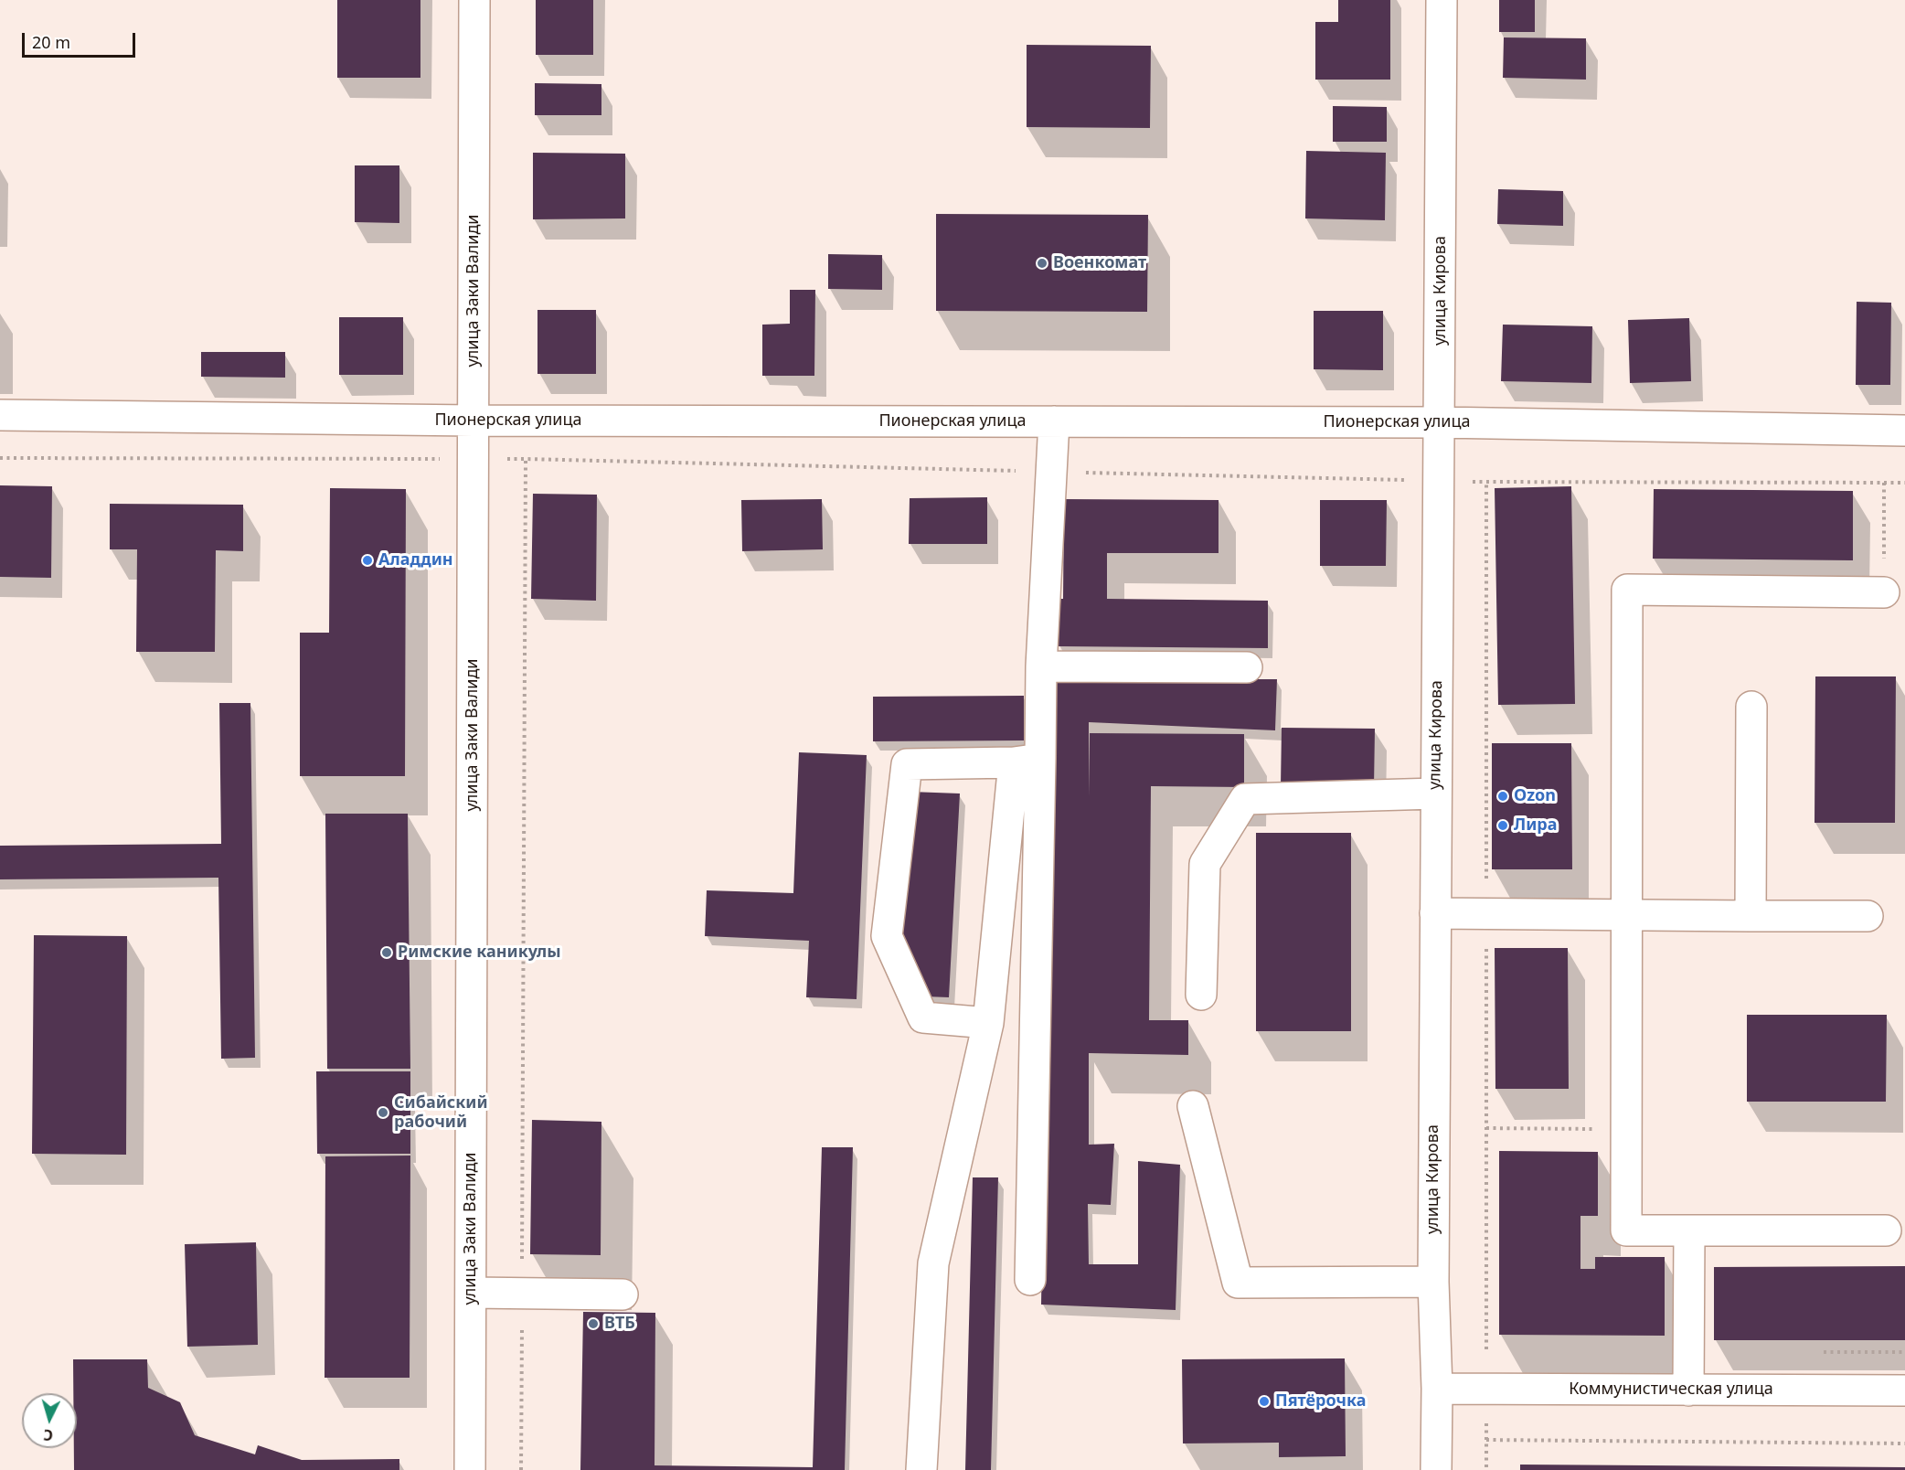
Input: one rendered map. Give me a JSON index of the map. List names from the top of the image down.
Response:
{
  "streets": {
    "street": [
      "улица Заки Валиди",
      "улица Кирова",
      "Пионерская улица",
      "Коммунистическая улица"
    ]
  },
  "crossings": [
    ["улица Заки Валиди", "Пионерская улица"],
    ["улица Кирова", "Пионерская улица"],
    ["улица Кирова", "Коммунистическая улица"]
  ],
  "places": [
    "Военкомат",
    "Аладдин",
    "Ozon",
    "Лира",
    "Римские каникулы",
    "Сибайский рабочий",
    "ВТБ",
    "Пятёрочка"
  ],
  "scale_bar": "20 m",
  "north": "bottom"
}
